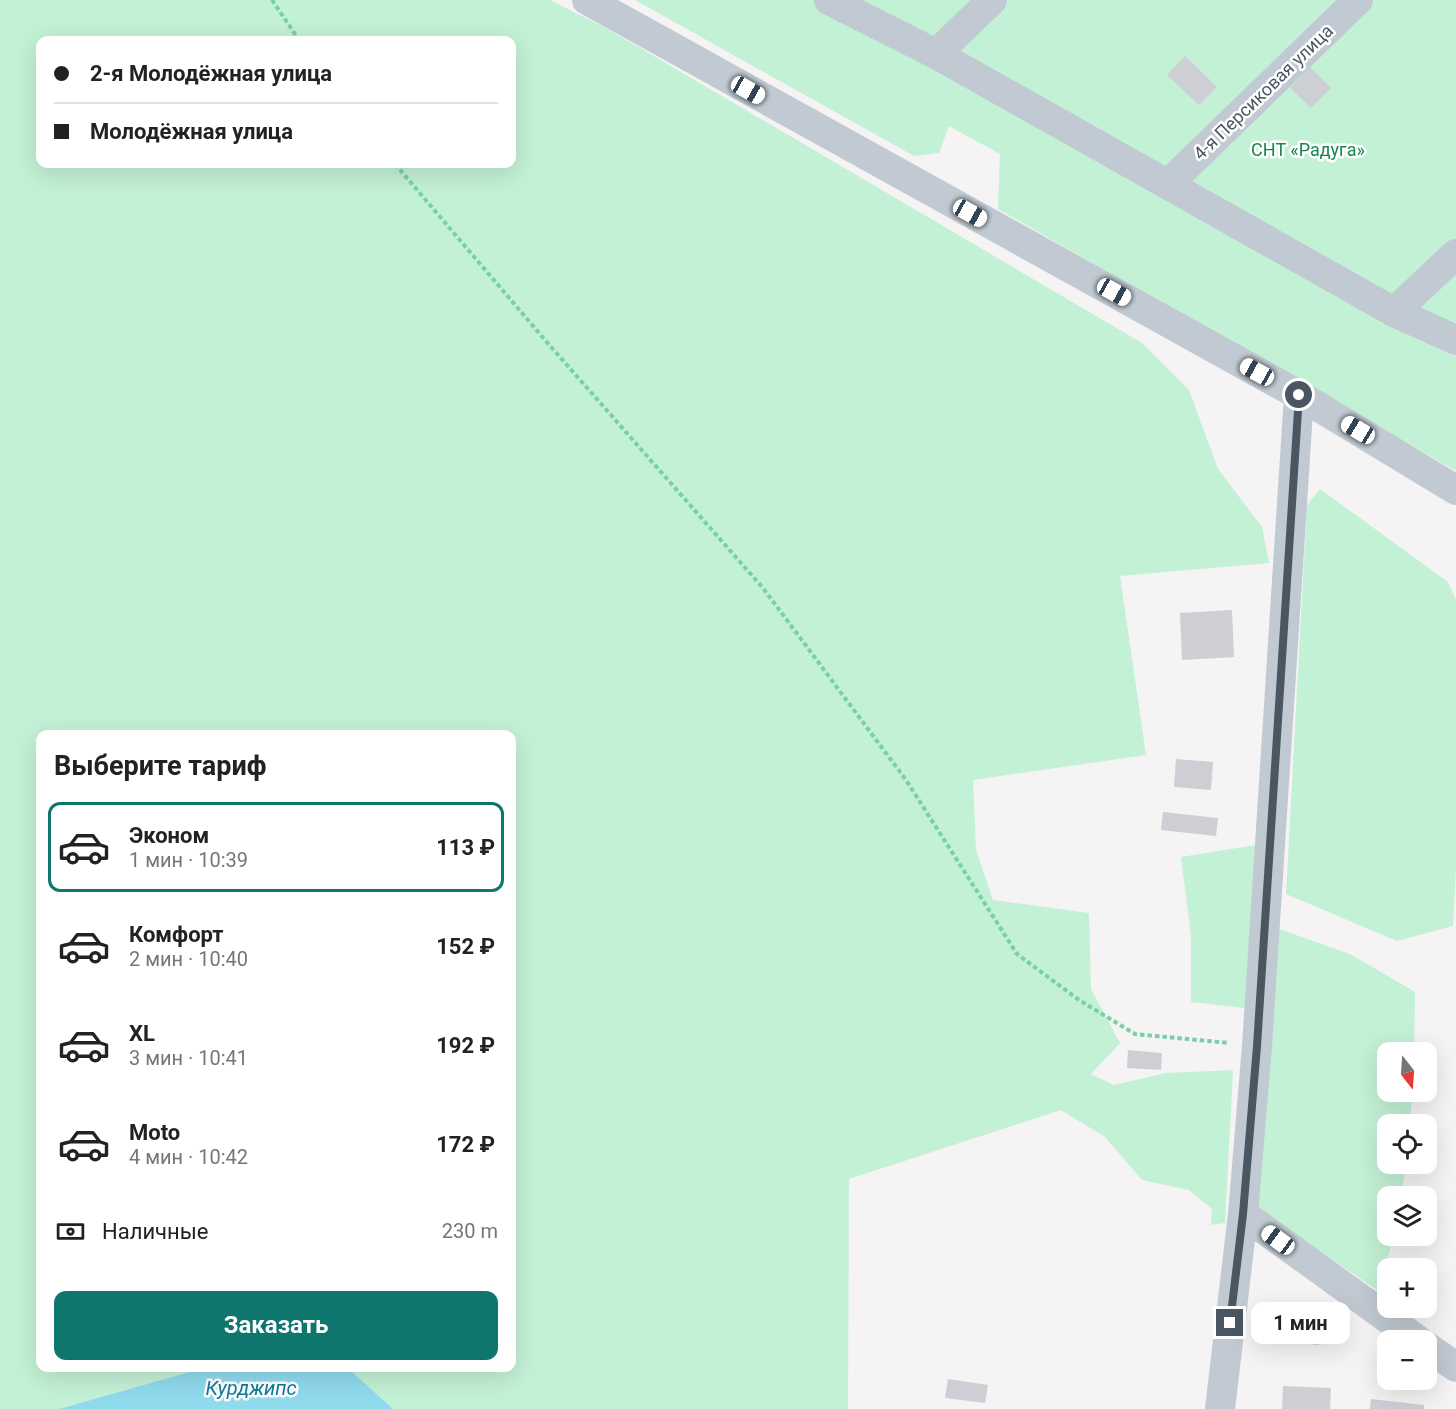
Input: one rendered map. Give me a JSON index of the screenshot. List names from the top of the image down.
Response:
{
  "streets": {
    "street": ["4-я Персиковая улица"]
  },
  "water": ["Курджипс"],
  "parks": ["СНТ «Радуга»"],
  "north": "bottom",
  "page": {
    "banner": ["2-я Молодёжная улица", "Молодёжная улица"],
    "heading": "Выберите тариф",
    "list": [
      {
        "name": "Эконом",
        "note": "1 мин · 10:39",
        "value": "113 ₽"
      },
      {
        "name": "Комфорт",
        "note": "2 мин · 10:40",
        "value": "152 ₽"
      },
      {
        "name": "XL",
        "note": "3 мин · 10:41",
        "value": "192 ₽"
      },
      {
        "name": "Moto",
        "note": "4 мин · 10:42",
        "value": "172 ₽"
      }
    ],
    "map_buttons": ["+", "−"],
    "pay": ["Наличные", "230 m"],
    "buttons": "Заказать",
    "bubble": "1 мин"
  }
}
